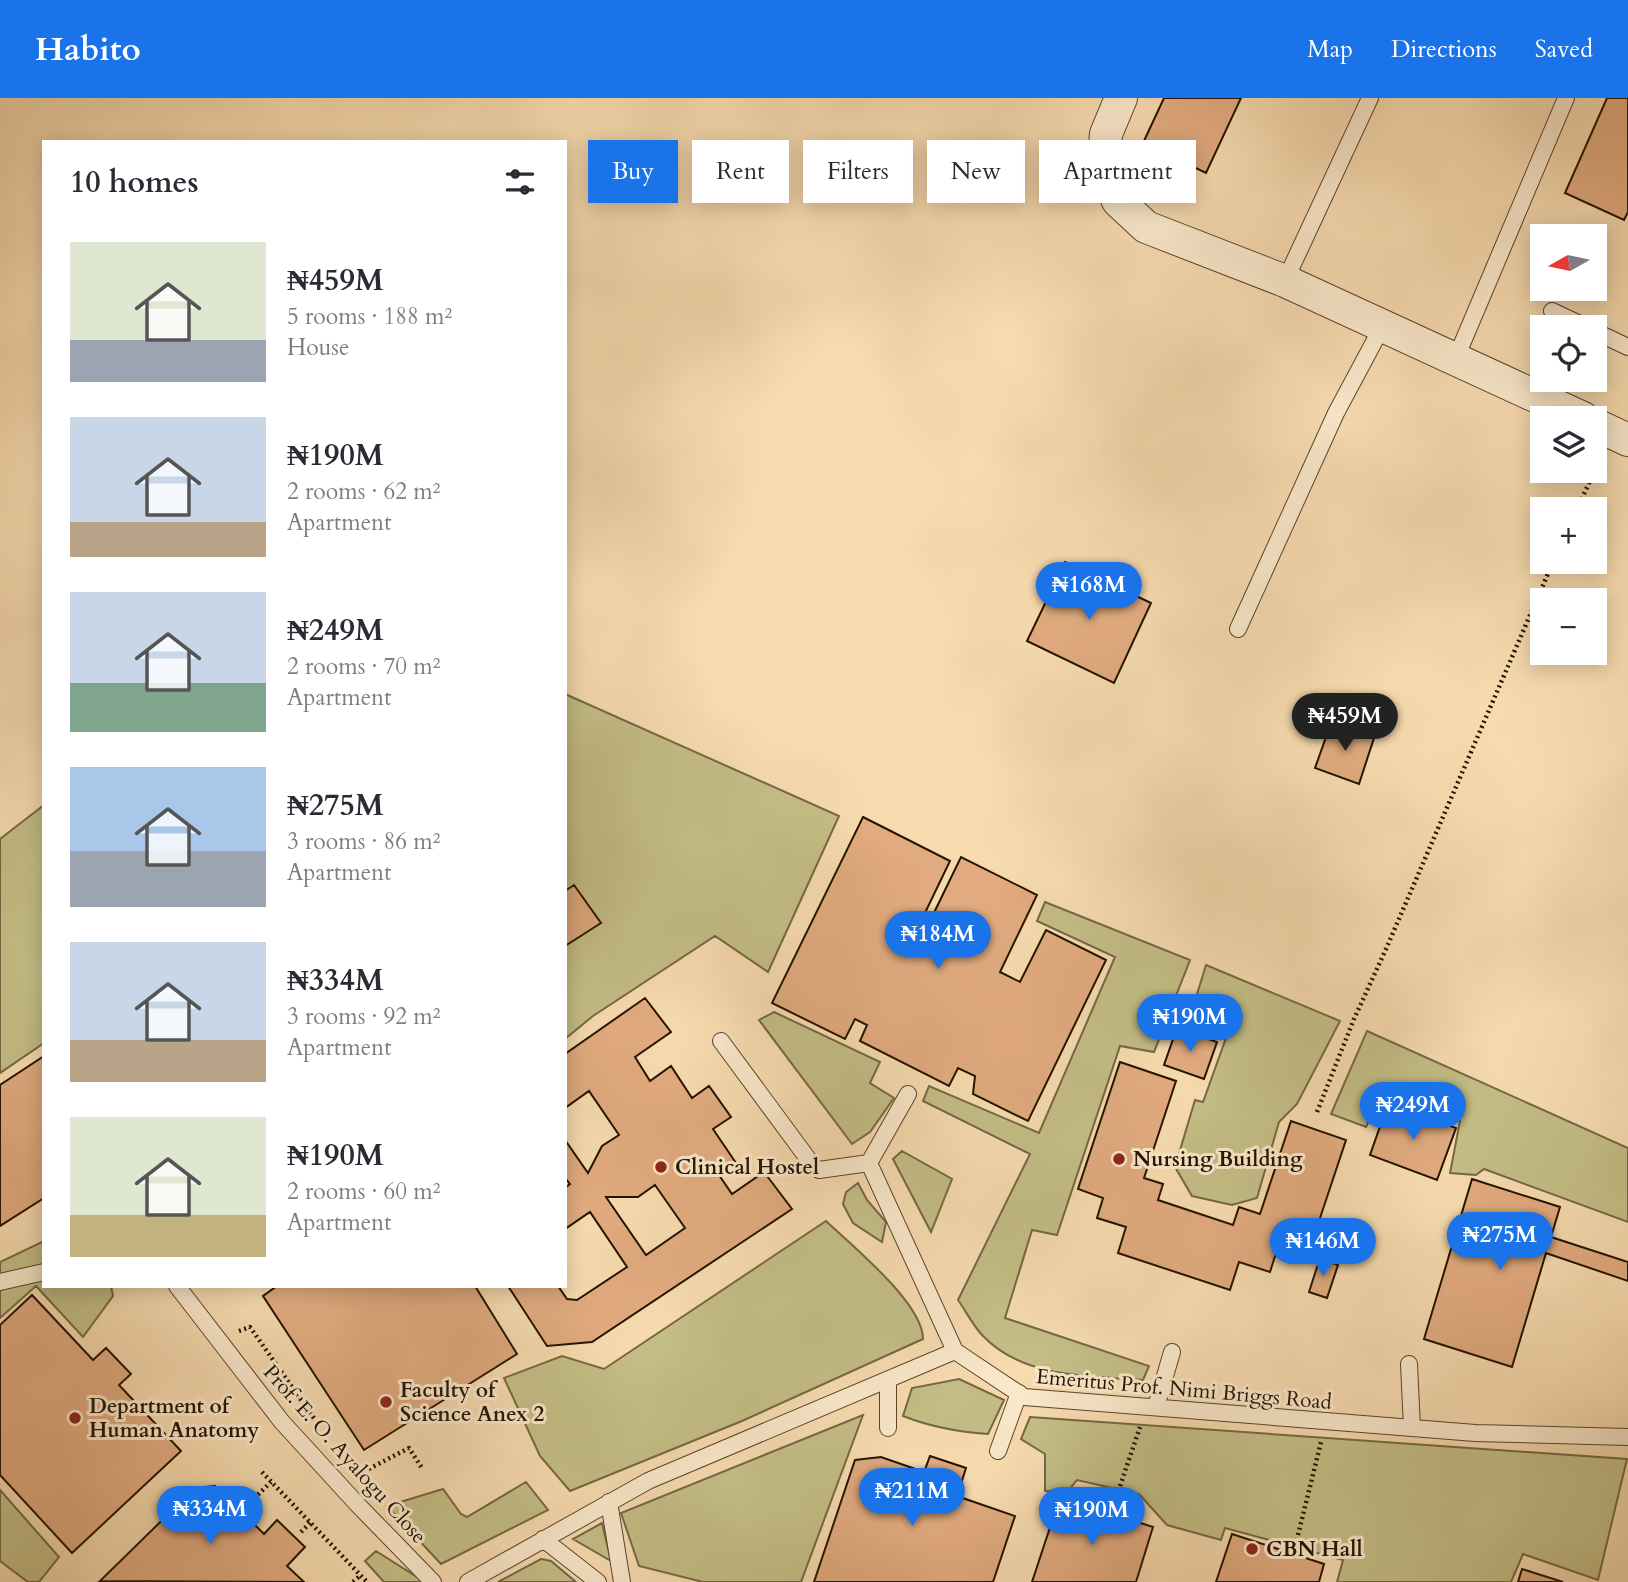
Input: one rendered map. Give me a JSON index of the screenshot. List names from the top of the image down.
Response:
{
  "streets": {
    "lane": ["Emeritus Prof. Nimi Briggs Road", "Prof. E. O. Ayalogu Close"]
  },
  "places": [
    "Nursing Building",
    "Clinical Hostel",
    "Faculty of Science Anex 2",
    "Department of Human Anatomy",
    "CBN Hall"
  ],
  "north": "left",
  "page": {
    "header": "Habito",
    "nav": ["Map", "Directions", "Saved"],
    "chip": [
      "Buy",
      "Rent",
      "Filters",
      "New",
      "Apartment"
    ],
    "heading": "10 homes",
    "map_buttons": ["+", "−"],
    "list": [
      {
        "name": "₦459M",
        "note": "5 rooms · 188 m² · House"
      },
      {
        "name": "₦190M",
        "note": "2 rooms · 62 m² · Apartment"
      },
      {
        "name": "₦249M",
        "note": "2 rooms · 70 m² · Apartment"
      },
      {
        "name": "₦275M",
        "note": "3 rooms · 86 m² · Apartment"
      },
      {
        "name": "₦334M",
        "note": "3 rooms · 92 m² · Apartment"
      },
      {
        "name": "₦190M",
        "note": "2 rooms · 60 m² · Apartment"
      }
    ],
    "price": [
      "₦168M",
      "₦459M",
      "₦184M",
      "₦190M",
      "₦249M",
      "₦275M",
      "₦146M",
      "₦211M",
      "₦334M",
      "₦190M"
    ]
  }
}
